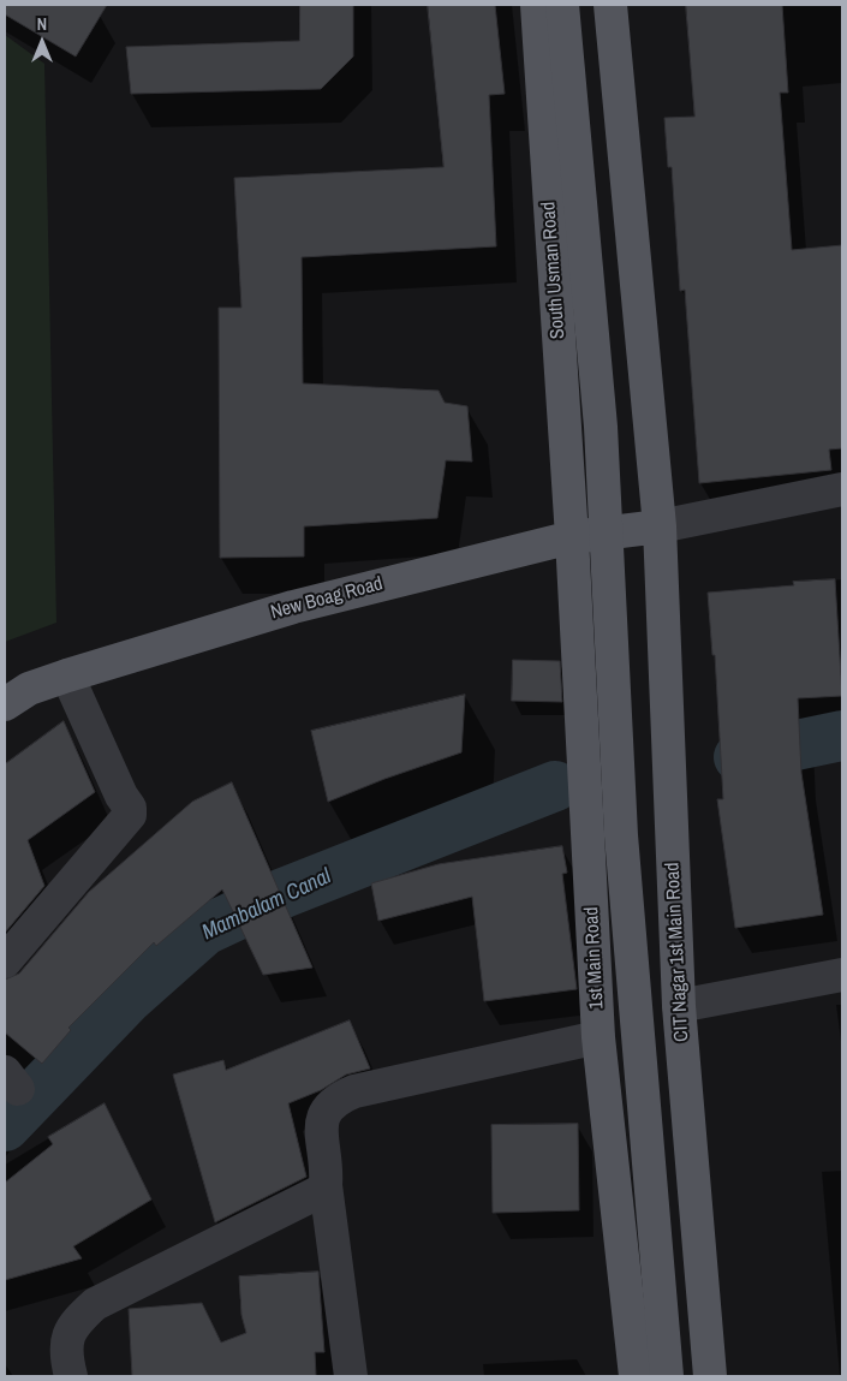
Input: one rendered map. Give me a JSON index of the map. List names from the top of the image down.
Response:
{
  "streets": {
    "main road": [
      "South Usman Road",
      "New Boag Road",
      "CIT Nagar 1st Main Road",
      "1st Main Road"
    ]
  },
  "crossings": [
    ["South Usman Road", "New Boag Road"],
    ["South Usman Road", "1st Main Road"],
    ["New Boag Road", "CIT Nagar 1st Main Road"],
    ["New Boag Road", "1st Main Road"]
  ],
  "water": ["Mambalam Canal"],
  "north": "top"
}
